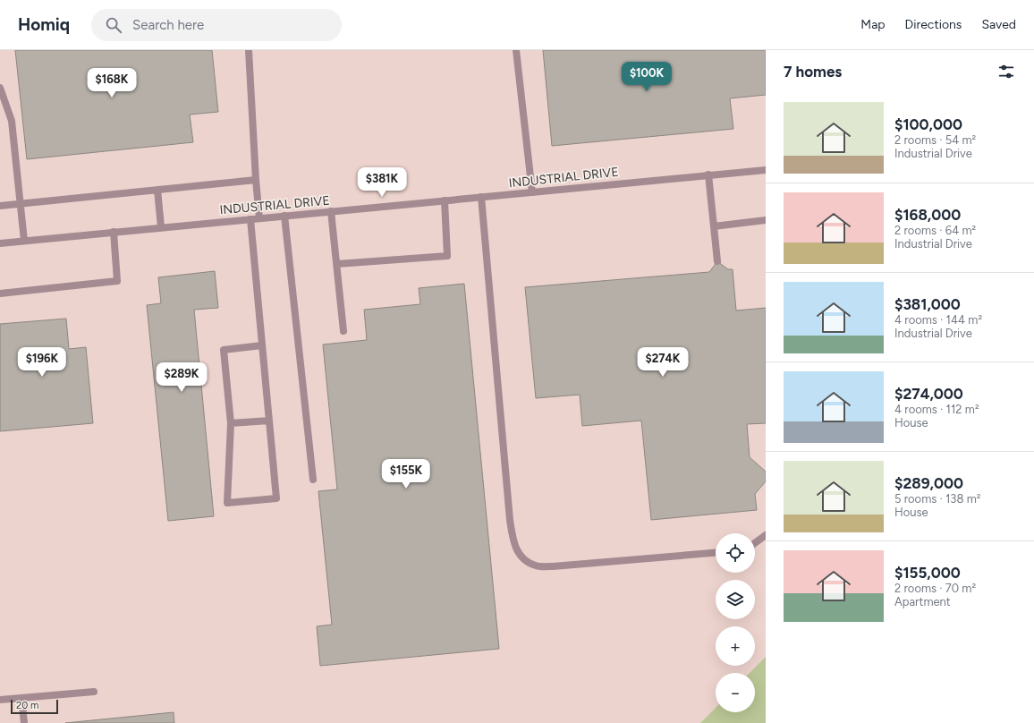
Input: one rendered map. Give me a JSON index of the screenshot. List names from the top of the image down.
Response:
{
  "streets": {
    "street": ["INDUSTRIAL DRIVE"]
  },
  "scale_bar": "20 m",
  "page": {
    "header": "Homiq",
    "search": "Search here",
    "nav": ["Map", "Directions", "Saved"],
    "heading": "7 homes",
    "price": [
      "$100K",
      "$168K",
      "$381K",
      "$196K",
      "$274K",
      "$289K",
      "$155K"
    ],
    "list": [
      {
        "name": "$100,000",
        "note": "2 rooms · 54 m² · Industrial Drive"
      },
      {
        "name": "$168,000",
        "note": "2 rooms · 64 m² · Industrial Drive"
      },
      {
        "name": "$381,000",
        "note": "4 rooms · 144 m² · Industrial Drive"
      },
      {
        "name": "$274,000",
        "note": "4 rooms · 112 m² · House"
      },
      {
        "name": "$289,000",
        "note": "5 rooms · 138 m² · House"
      },
      {
        "name": "$155,000",
        "note": "2 rooms · 70 m² · Apartment"
      }
    ],
    "map_buttons": ["+", "−"],
    "scale": "20 m"
  }
}
